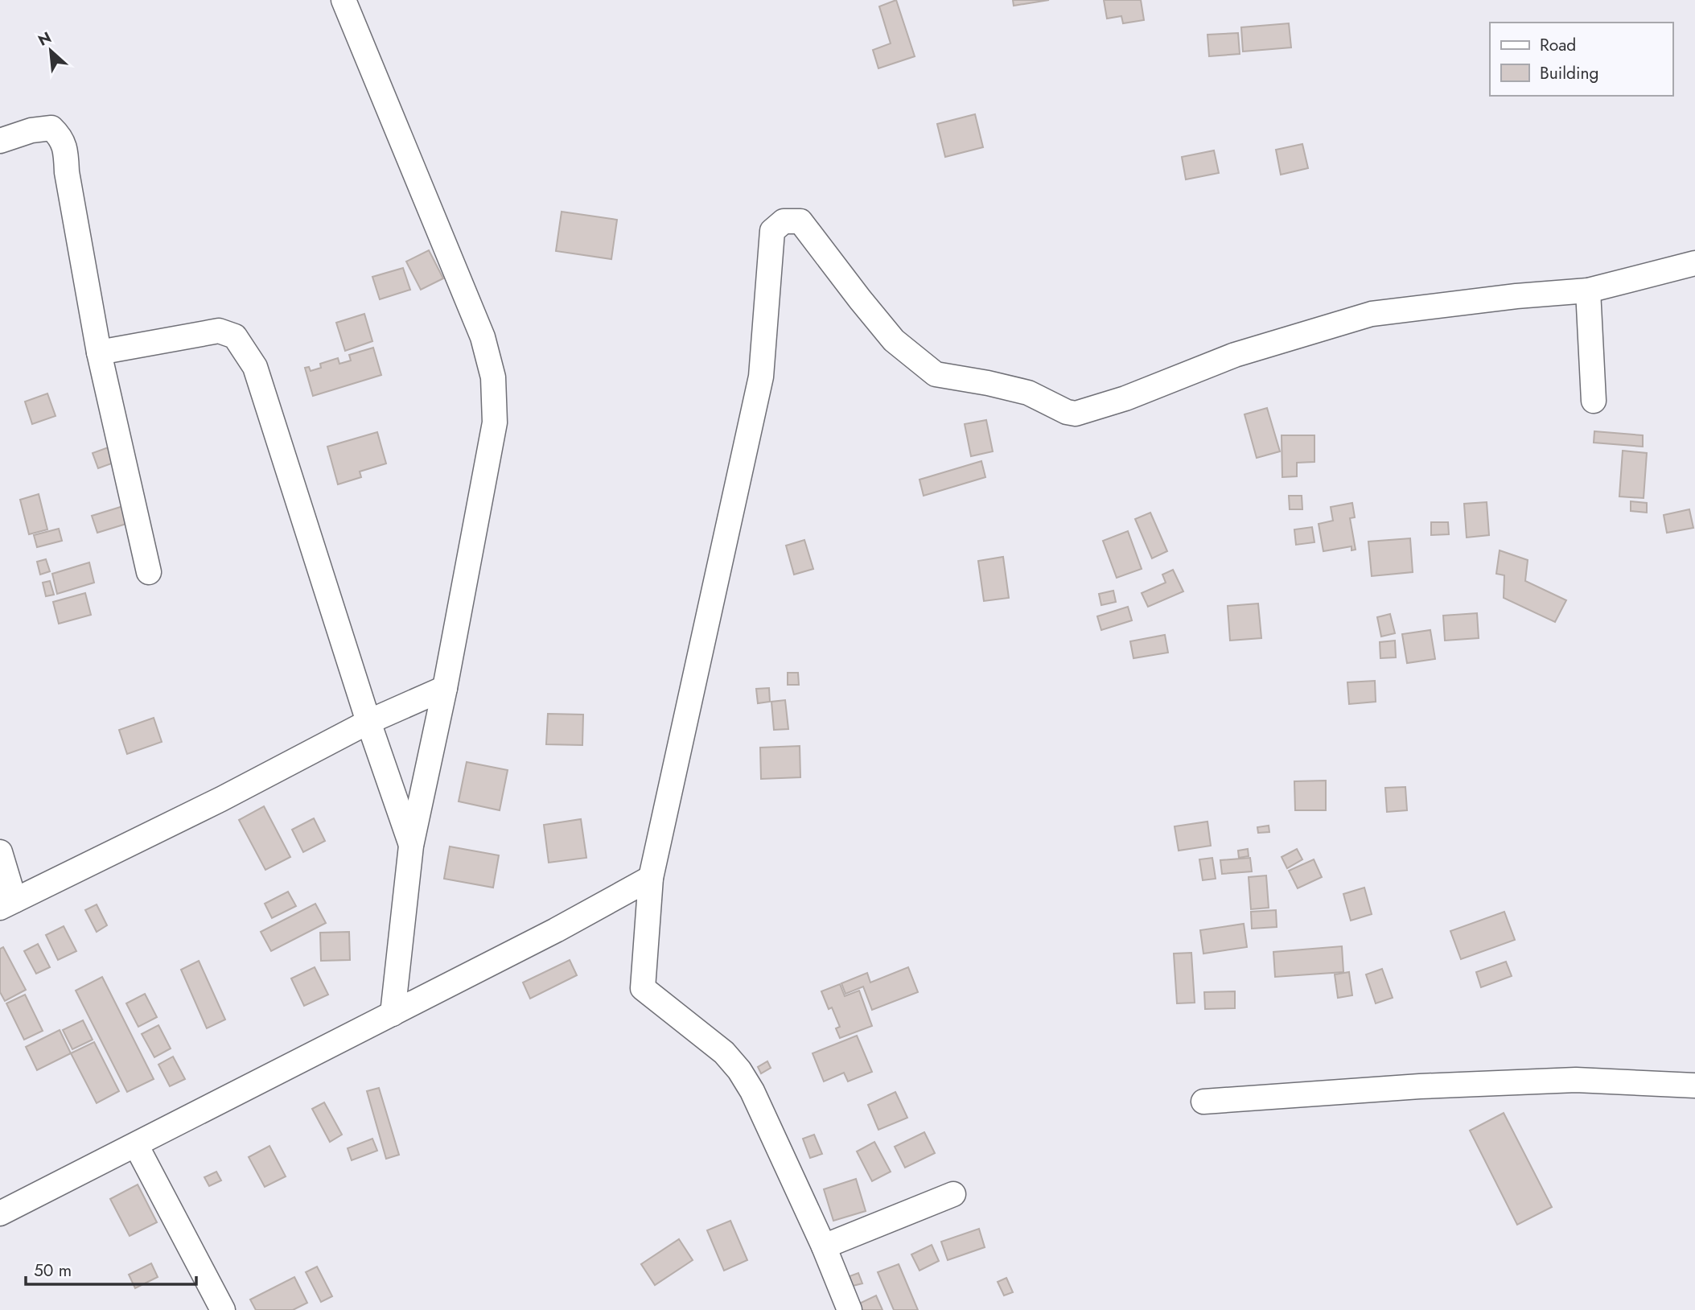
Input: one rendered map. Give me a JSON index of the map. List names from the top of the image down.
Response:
{
  "legend": ["Road", "Building"],
  "scale_bar": "50 m",
  "north": "top left"
}
